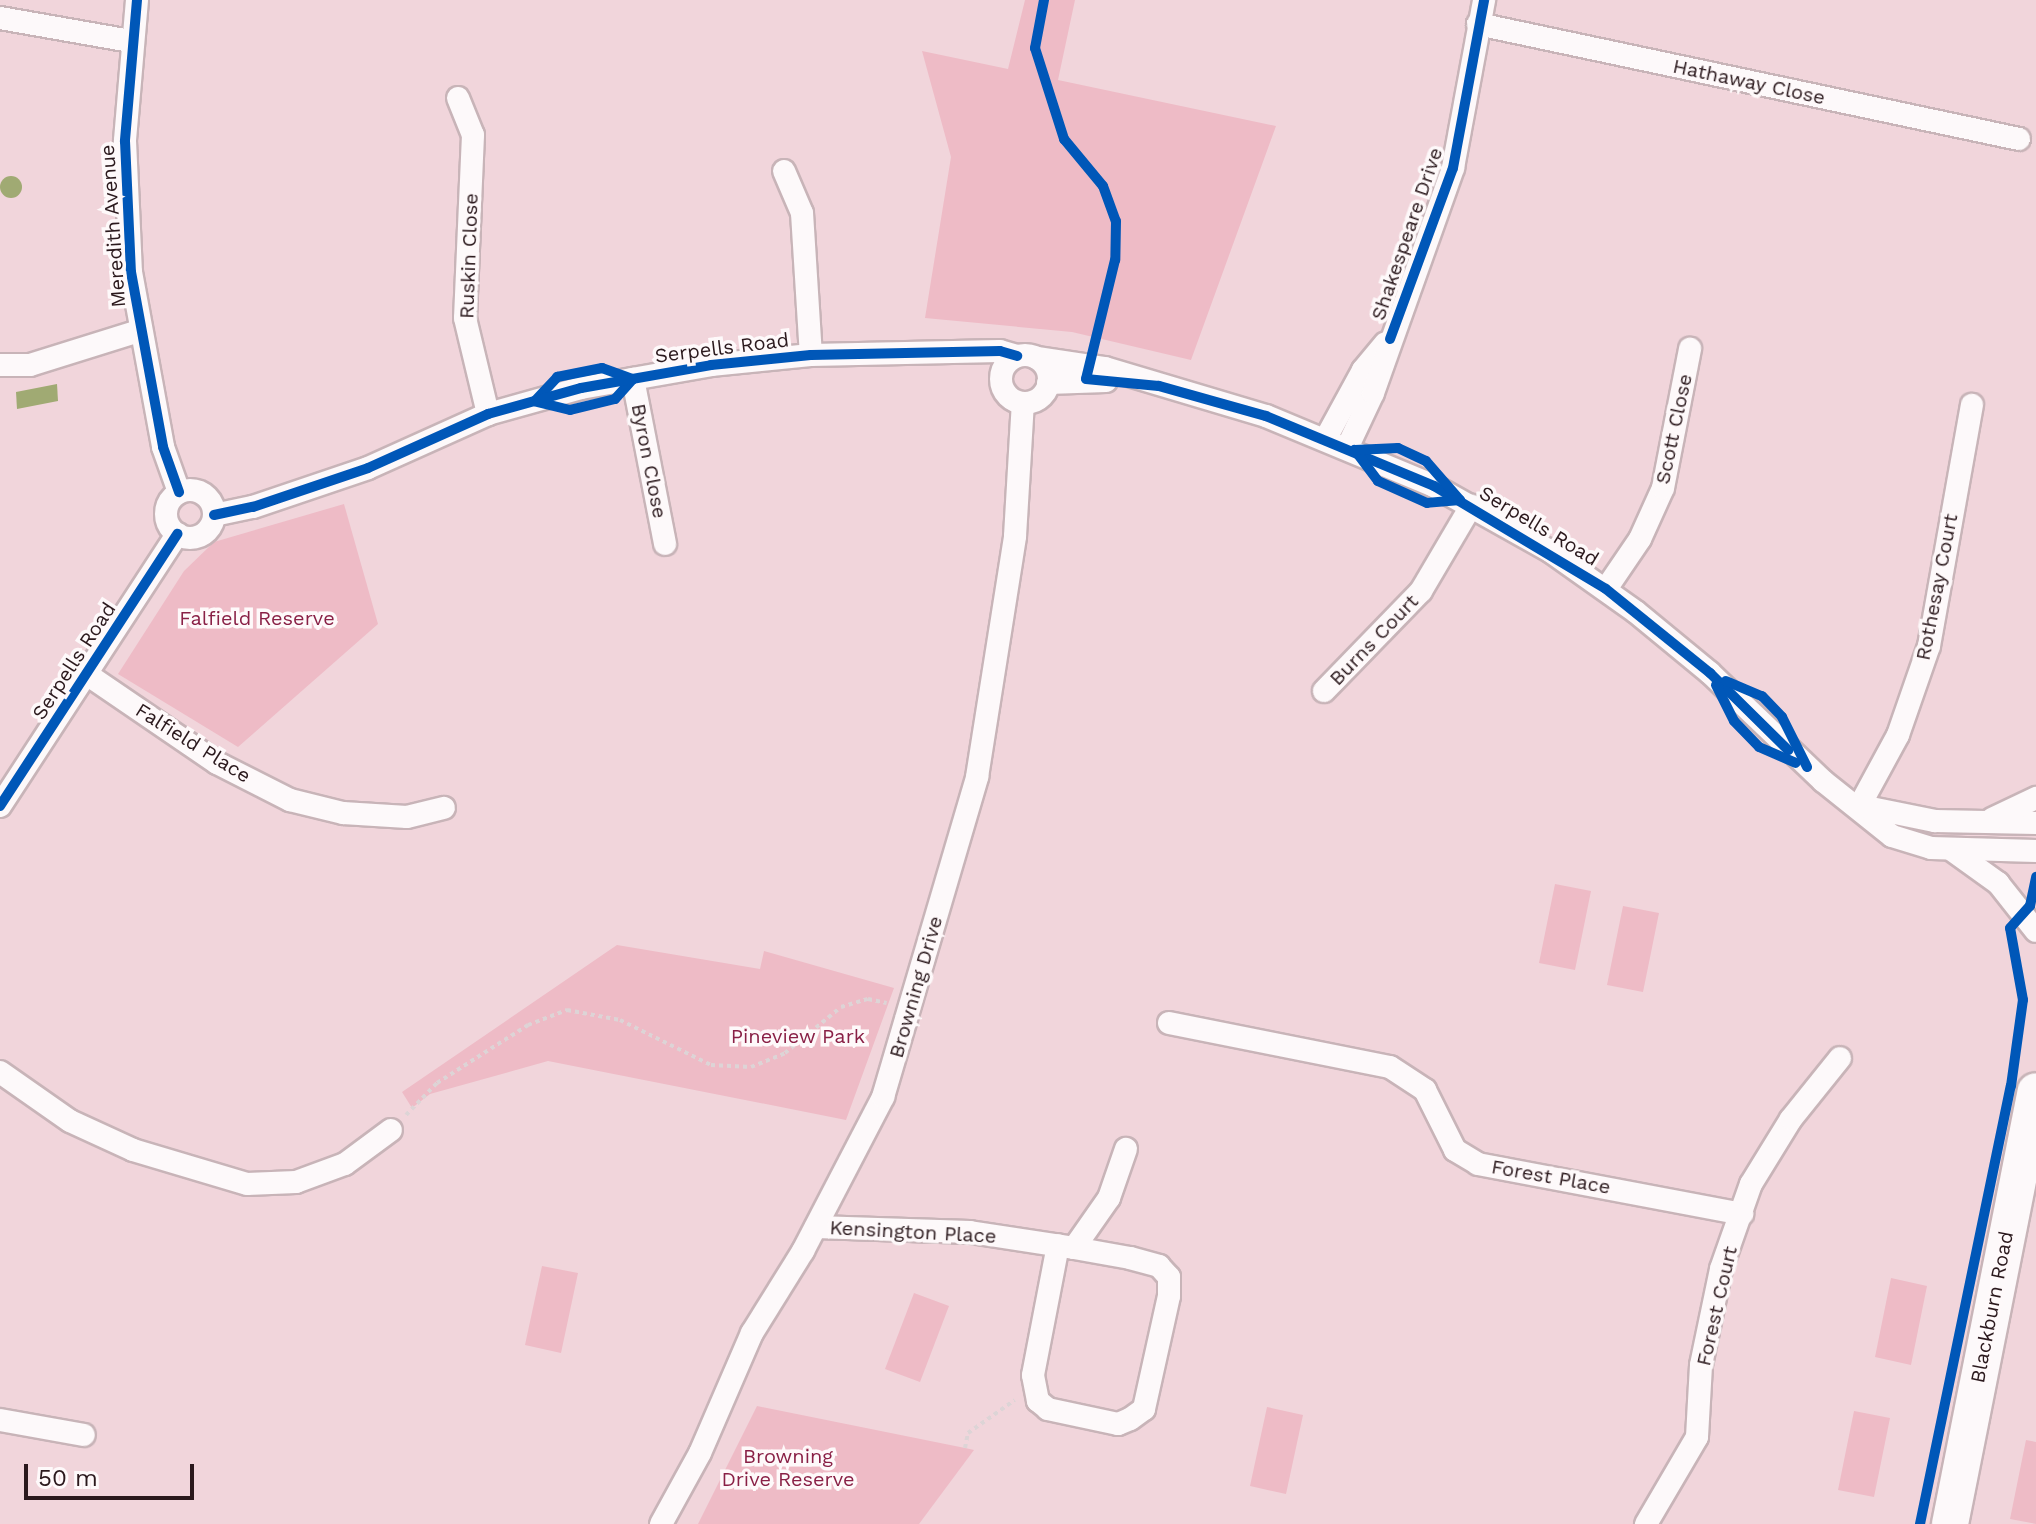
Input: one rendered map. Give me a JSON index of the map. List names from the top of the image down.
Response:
{
  "streets": {
    "main road": ["Blackburn Road"],
    "street": [
      "Hathaway Close",
      "Meredith Avenue",
      "Shakespeare Drive",
      "Ruskin Close",
      "Serpells Road",
      "Scott Close",
      "Byron Close",
      "Rothesay Court",
      "Burns Court",
      "Falfield Place",
      "Browning Drive",
      "Forest Place",
      "Kensington Place",
      "Forest Court"
    ]
  },
  "crossings": [
    ["Hathaway Close", "Shakespeare Drive"],
    ["Meredith Avenue", "Serpells Road"],
    ["Shakespeare Drive", "Serpells Road"],
    ["Ruskin Close", "Serpells Road"],
    ["Serpells Road", "Scott Close"],
    ["Serpells Road", "Byron Close"],
    ["Serpells Road", "Rothesay Court"],
    ["Serpells Road", "Burns Court"],
    ["Serpells Road", "Falfield Place"],
    ["Serpells Road", "Browning Drive"],
    ["Browning Drive", "Kensington Place"],
    ["Forest Place", "Forest Court"]
  ],
  "parks": ["Falfield Reserve", "Pineview Park", "Browning Drive Reserve"],
  "scale_bar": "50 m"
}
